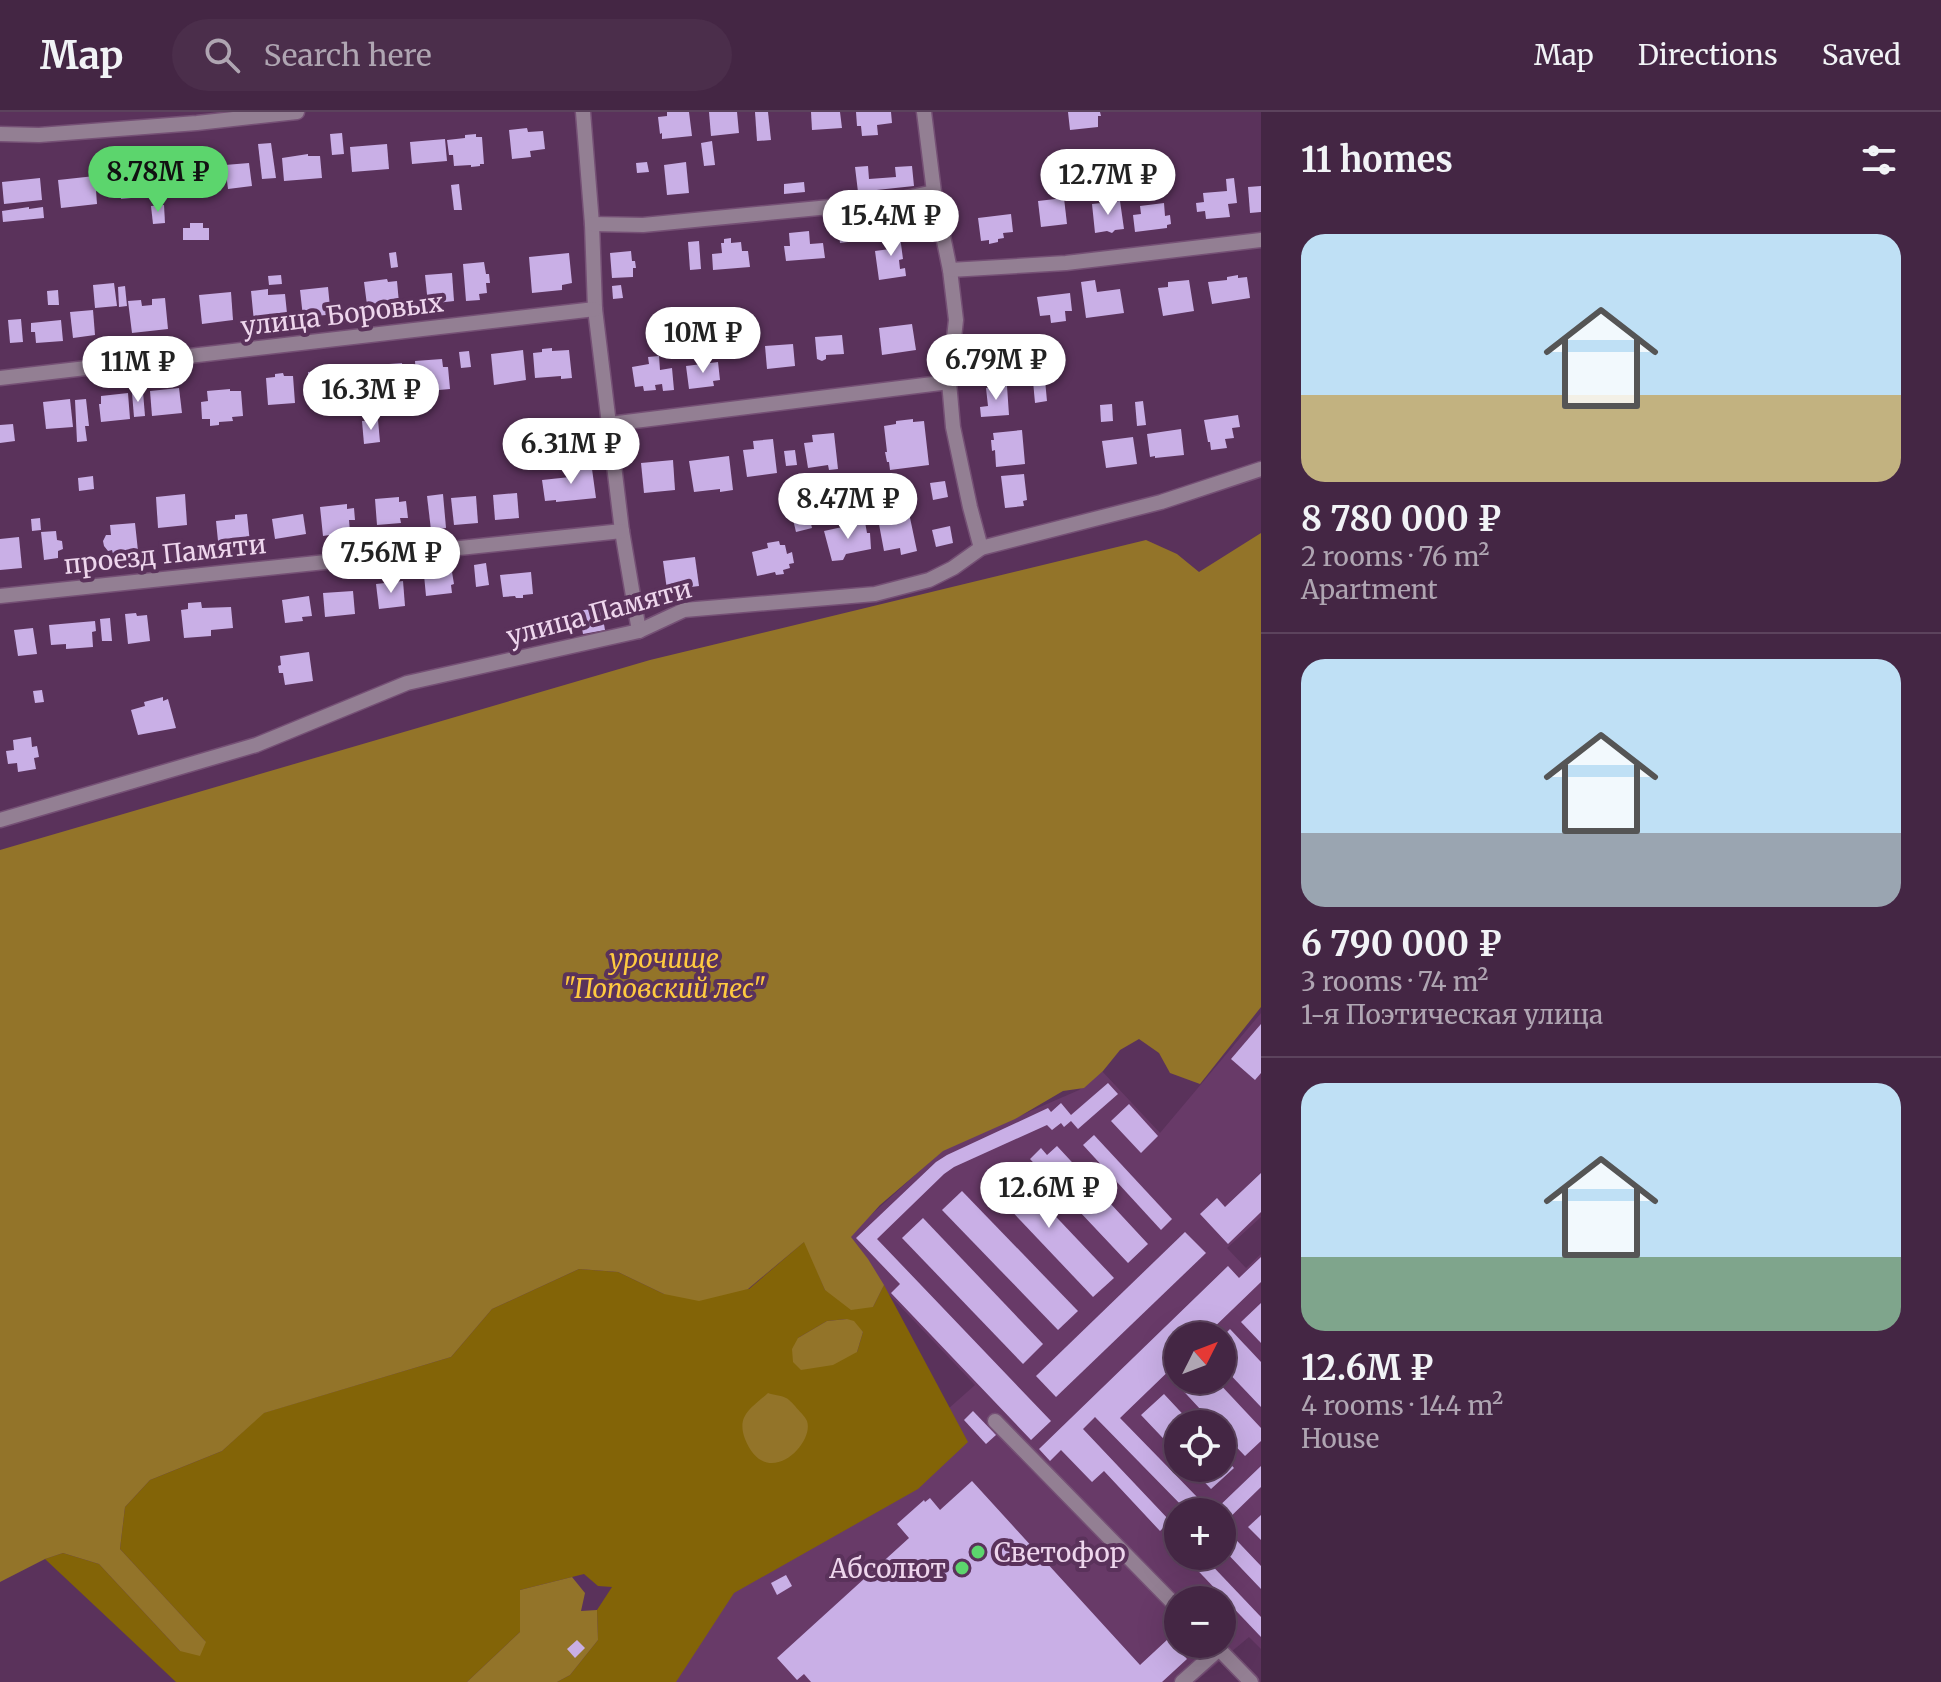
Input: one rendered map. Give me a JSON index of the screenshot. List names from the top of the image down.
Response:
{
  "streets": {
    "street": ["улица Боровых", "проезд Памяти", "улица Памяти"]
  },
  "parks": ["урочище \"Поповский лес\""],
  "places": ["Светофор", "Абсолют"],
  "north": "top right",
  "page": {
    "header": "Map",
    "search": "Search here",
    "nav": ["Map", "Directions", "Saved"],
    "heading": "11 homes",
    "price": [
      "8.78M ₽",
      "12.7M ₽",
      "15.4M ₽",
      "10M ₽",
      "6.79M ₽",
      "11M ₽",
      "16.3M ₽",
      "6.31M ₽",
      "8.47M ₽",
      "7.56M ₽",
      "12.6M ₽"
    ],
    "list": [
      {
        "name": "8 780 000 ₽",
        "note": "2 rooms · 76 m² · Apartment"
      },
      {
        "name": "6 790 000 ₽",
        "note": "3 rooms · 74 m² · 1-я Поэтическая улица"
      },
      {
        "name": "12.6M ₽",
        "note": "4 rooms · 144 m² · House"
      }
    ],
    "map_buttons": ["+", "−"]
  }
}
